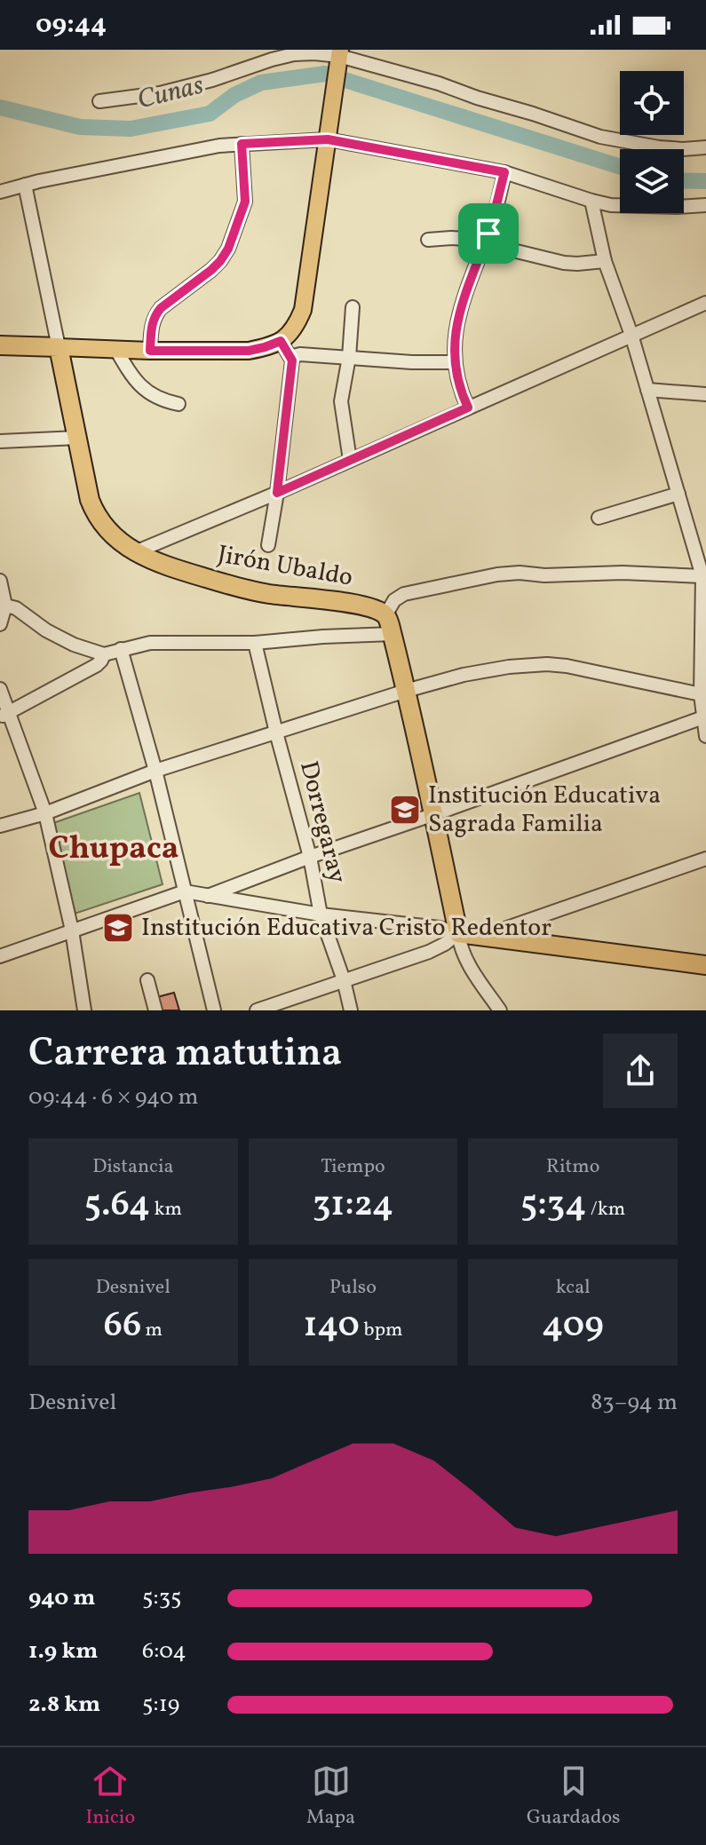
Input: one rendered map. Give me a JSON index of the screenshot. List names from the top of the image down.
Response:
{
  "streets": {
    "highway": ["Jirón Ubaldo"],
    "street": ["Dorregaray"]
  },
  "districts": ["Chupaca"],
  "water": ["Cunas"],
  "places": {
    "school or university": ["Institución Educativa Sagrada Familia", "Institución Educativa Cristo Redentor"]
  },
  "page": {
    "status": "09:44",
    "heading": ["Carrera matutina", "09:44 · 6 × 940 m"],
    "stats": [
      ["Distancia", "5.64 km"],
      ["Tiempo", "31:24"],
      ["Ritmo", "5:34 /km"],
      ["Desnivel", "66 m"],
      ["Pulso", "140 bpm"],
      ["kcal", "409"]
    ],
    "chart": ["Desnivel", "83–94 m"],
    "list": [
      {
        "name": "940 m",
        "note": "5:35"
      },
      {
        "name": "1.9 km",
        "note": "6:04"
      },
      {
        "name": "2.8 km",
        "note": "5:19"
      }
    ],
    "tabs": ["Inicio", "Mapa", "Guardados"]
  }
}
